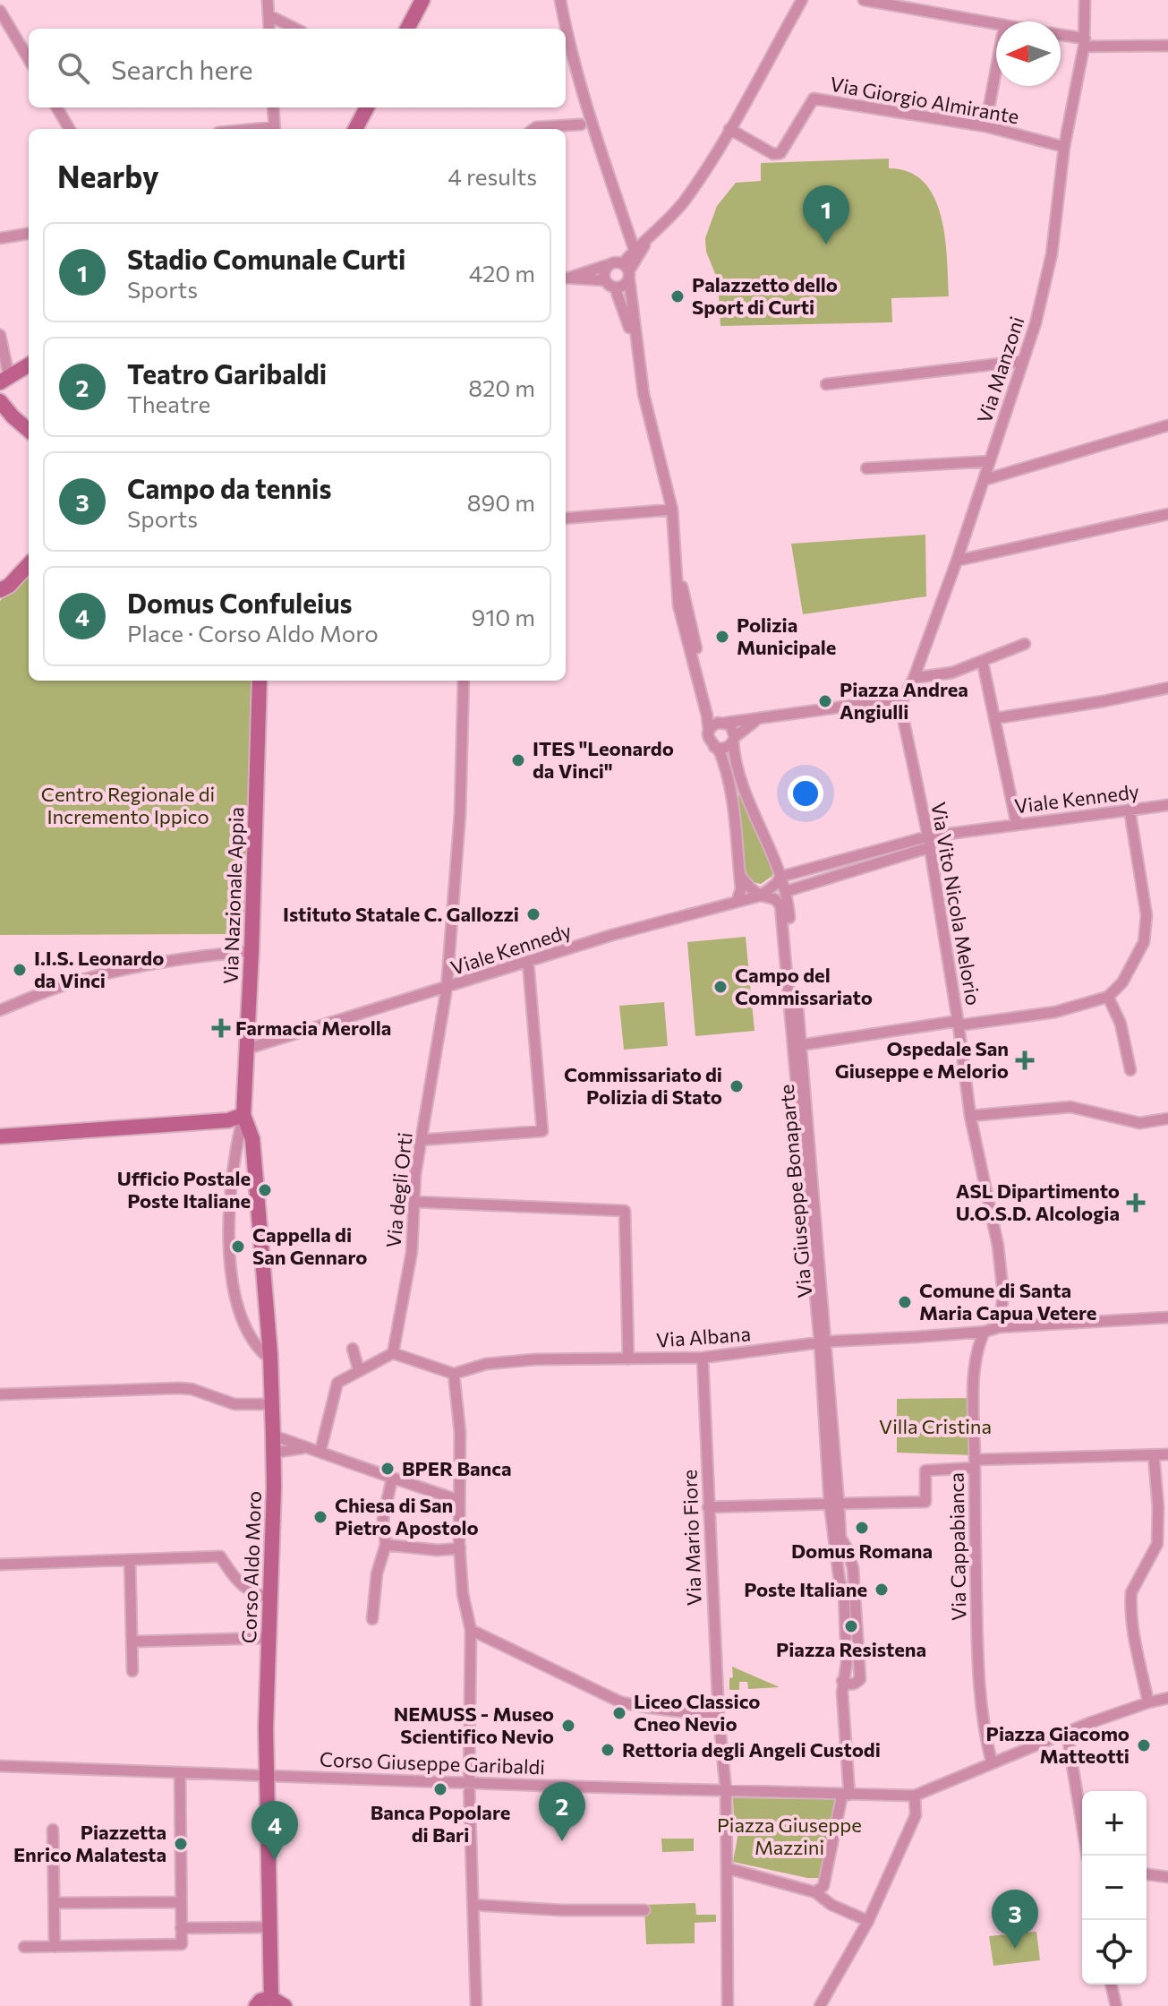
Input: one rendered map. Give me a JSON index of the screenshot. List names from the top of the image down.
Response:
{
  "streets": {
    "main road": ["Via Nazionale Appia", "Corso Aldo Moro"],
    "street": [
      "Via Giorgio Almirante",
      "Via Manzoni",
      "Viale Kennedy",
      "Via Vito Nicola Melorio",
      "Via degli Orti",
      "Via Albana",
      "Via Mario Fiore",
      "Via Cappabianca",
      "Corso Giuseppe Garibaldi"
    ]
  },
  "crossings": [
    ["Via Giorgio Almirante", "Via Manzoni"],
    ["Via Manzoni", "Via Vito Nicola Melorio"],
    ["Viale Kennedy", "Via Nazionale Appia"],
    ["Viale Kennedy", "Via Vito Nicola Melorio"],
    ["Viale Kennedy", "Via degli Orti"],
    ["Via Nazionale Appia", "Corso Aldo Moro"],
    ["Via Vito Nicola Melorio", "Via Albana"],
    ["Via Albana", "Via Mario Fiore"],
    ["Via Albana", "Via Cappabianca"],
    ["Via Mario Fiore", "Corso Giuseppe Garibaldi"],
    ["Corso Aldo Moro", "Corso Giuseppe Garibaldi"]
  ],
  "parks": ["Centro Regionale di Incremento Ippico", "Villa Cristina", "Piazza Giuseppe Mazzini"],
  "places": {
    "other": [
      "Palazzetto dello Sport di Curti",
      "Polizia Municipale",
      "Piazza Andrea Angiulli",
      "ITES \"Leonardo da Vinci\"",
      "Istituto Statale C. Gallozzi",
      "I.I.S. Leonardo da Vinci",
      "Campo del Commissariato",
      "Commissariato di Polizia di Stato",
      "Ufficio Postale Poste Italiane",
      "Cappella di San Gennaro",
      "Comune di Santa Maria Capua Vetere",
      "BPER Banca",
      "Chiesa di San Pietro Apostolo",
      "Domus Romana",
      "Poste Italiane",
      "Piazza Resistena",
      "Liceo Classico Cneo Nevio",
      "NEMUSS - Museo Scientifico Nevio",
      "Piazza Giacomo Matteotti",
      "Rettoria degli Angeli Custodi",
      "Banca Popolare di Bari",
      "Piazzetta Enrico Malatesta"
    ],
    "health": ["Farmacia Merolla", "Ospedale San Giuseppe e Melorio", "ASL Dipartimento U.O.S.D. Alcologia"]
  },
  "north": "left",
  "page": {
    "search": "Search here",
    "heading": ["Nearby", "4 results"],
    "pins": [
      "1",
      "2",
      "4",
      "3"
    ],
    "list": [
      {
        "mark": "1",
        "name": "Stadio Comunale Curti",
        "note": "Sports",
        "value": "420 m"
      },
      {
        "mark": "2",
        "name": "Teatro Garibaldi",
        "note": "Theatre",
        "value": "820 m"
      },
      {
        "mark": "3",
        "name": "Campo da tennis",
        "note": "Sports",
        "value": "890 m"
      },
      {
        "mark": "4",
        "name": "Domus Confuleius",
        "note": "Place · Corso Aldo Moro",
        "value": "910 m"
      }
    ],
    "map_buttons": ["+", "−"]
  }
}
